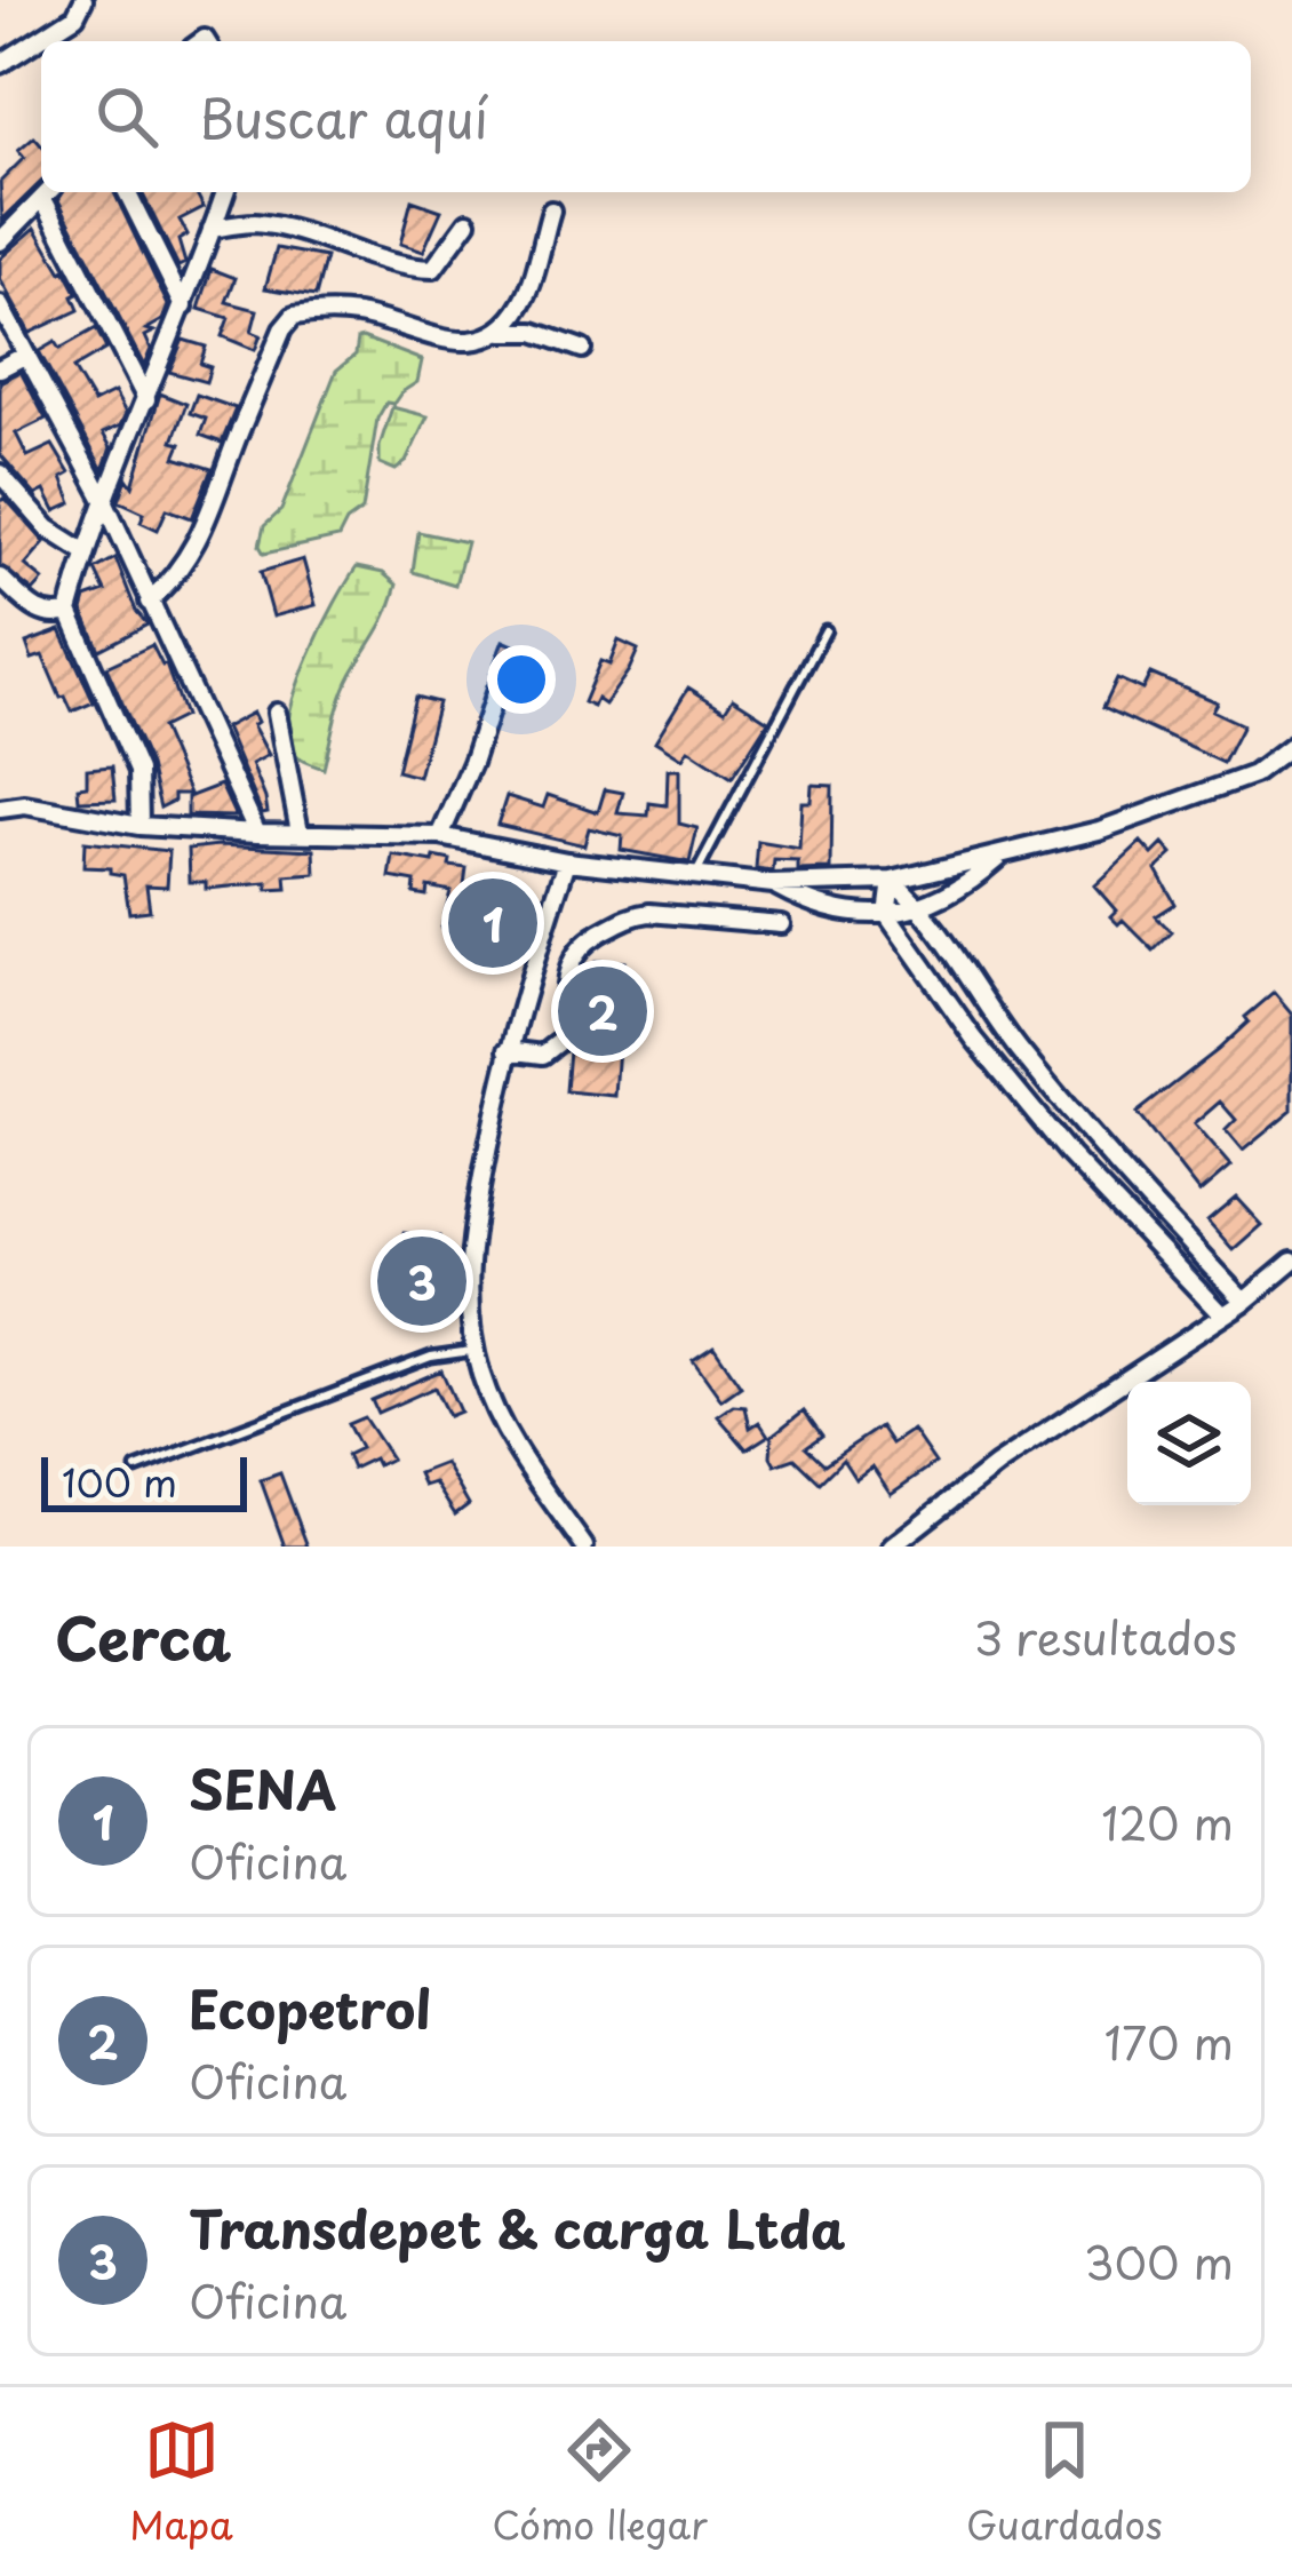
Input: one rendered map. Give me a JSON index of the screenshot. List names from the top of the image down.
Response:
{
  "scale_bar": "100 m",
  "page": {
    "search": "Buscar aquí",
    "pins": ["1", "2", "3"],
    "scale": "100 m",
    "heading": ["Cerca", "3 resultados"],
    "list": [
      {
        "mark": "1",
        "name": "SENA",
        "note": "Oficina",
        "value": "120 m"
      },
      {
        "mark": "2",
        "name": "Ecopetrol",
        "note": "Oficina",
        "value": "170 m"
      },
      {
        "mark": "3",
        "name": "Transdepet & carga Ltda",
        "note": "Oficina",
        "value": "300 m"
      }
    ],
    "nav": ["Mapa", "Cómo llegar", "Guardados"]
  }
}
